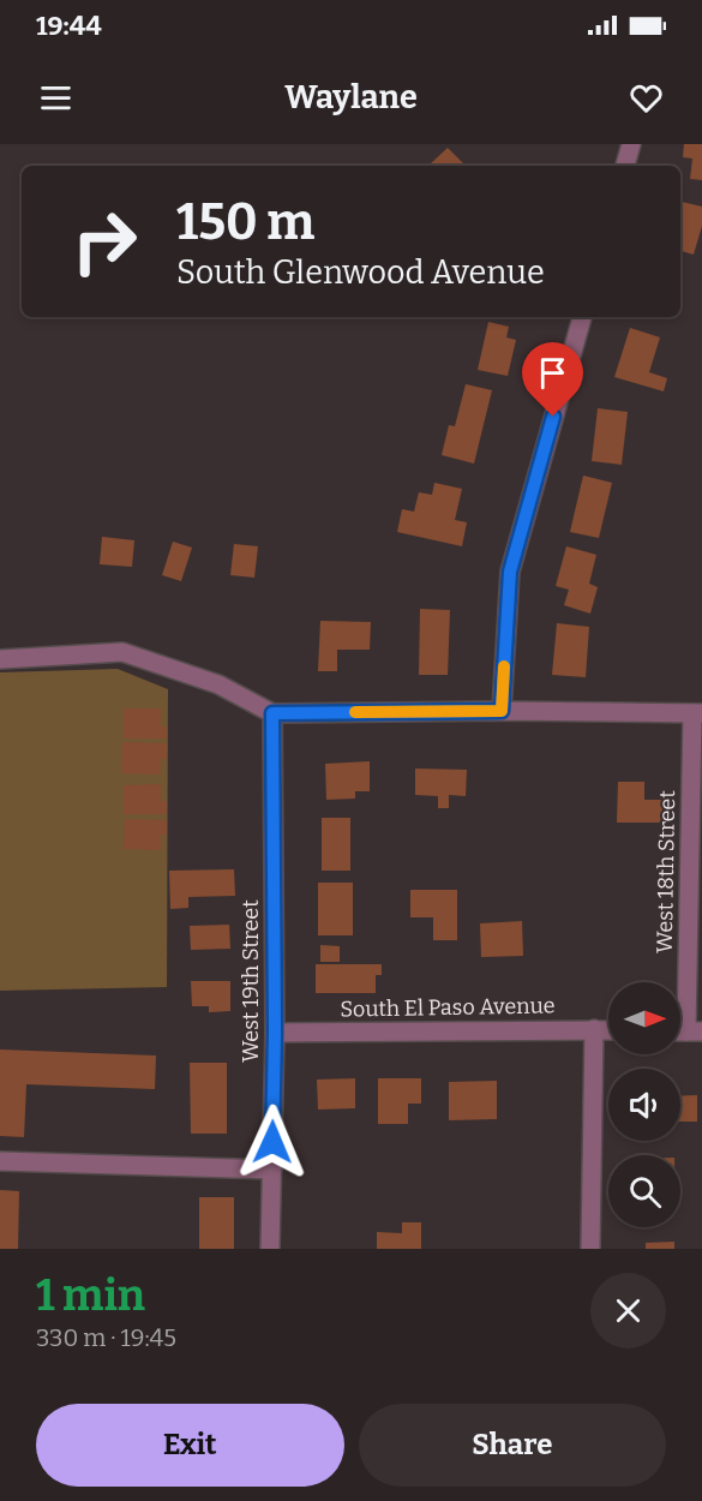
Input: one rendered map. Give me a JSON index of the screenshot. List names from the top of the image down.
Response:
{
  "streets": {
    "street": ["West 18th Street", "West 19th Street", "South El Paso Avenue"]
  },
  "crossings": [
    ["West 19th Street", "South El Paso Avenue"]
  ],
  "north": "right",
  "page": {
    "status": "19:44",
    "header": "Waylane",
    "turn": ["150 m", "South Glenwood Avenue"],
    "heading": ["1 min", "330 m · 19:45"],
    "buttons": ["Exit", "Share"]
  }
}
